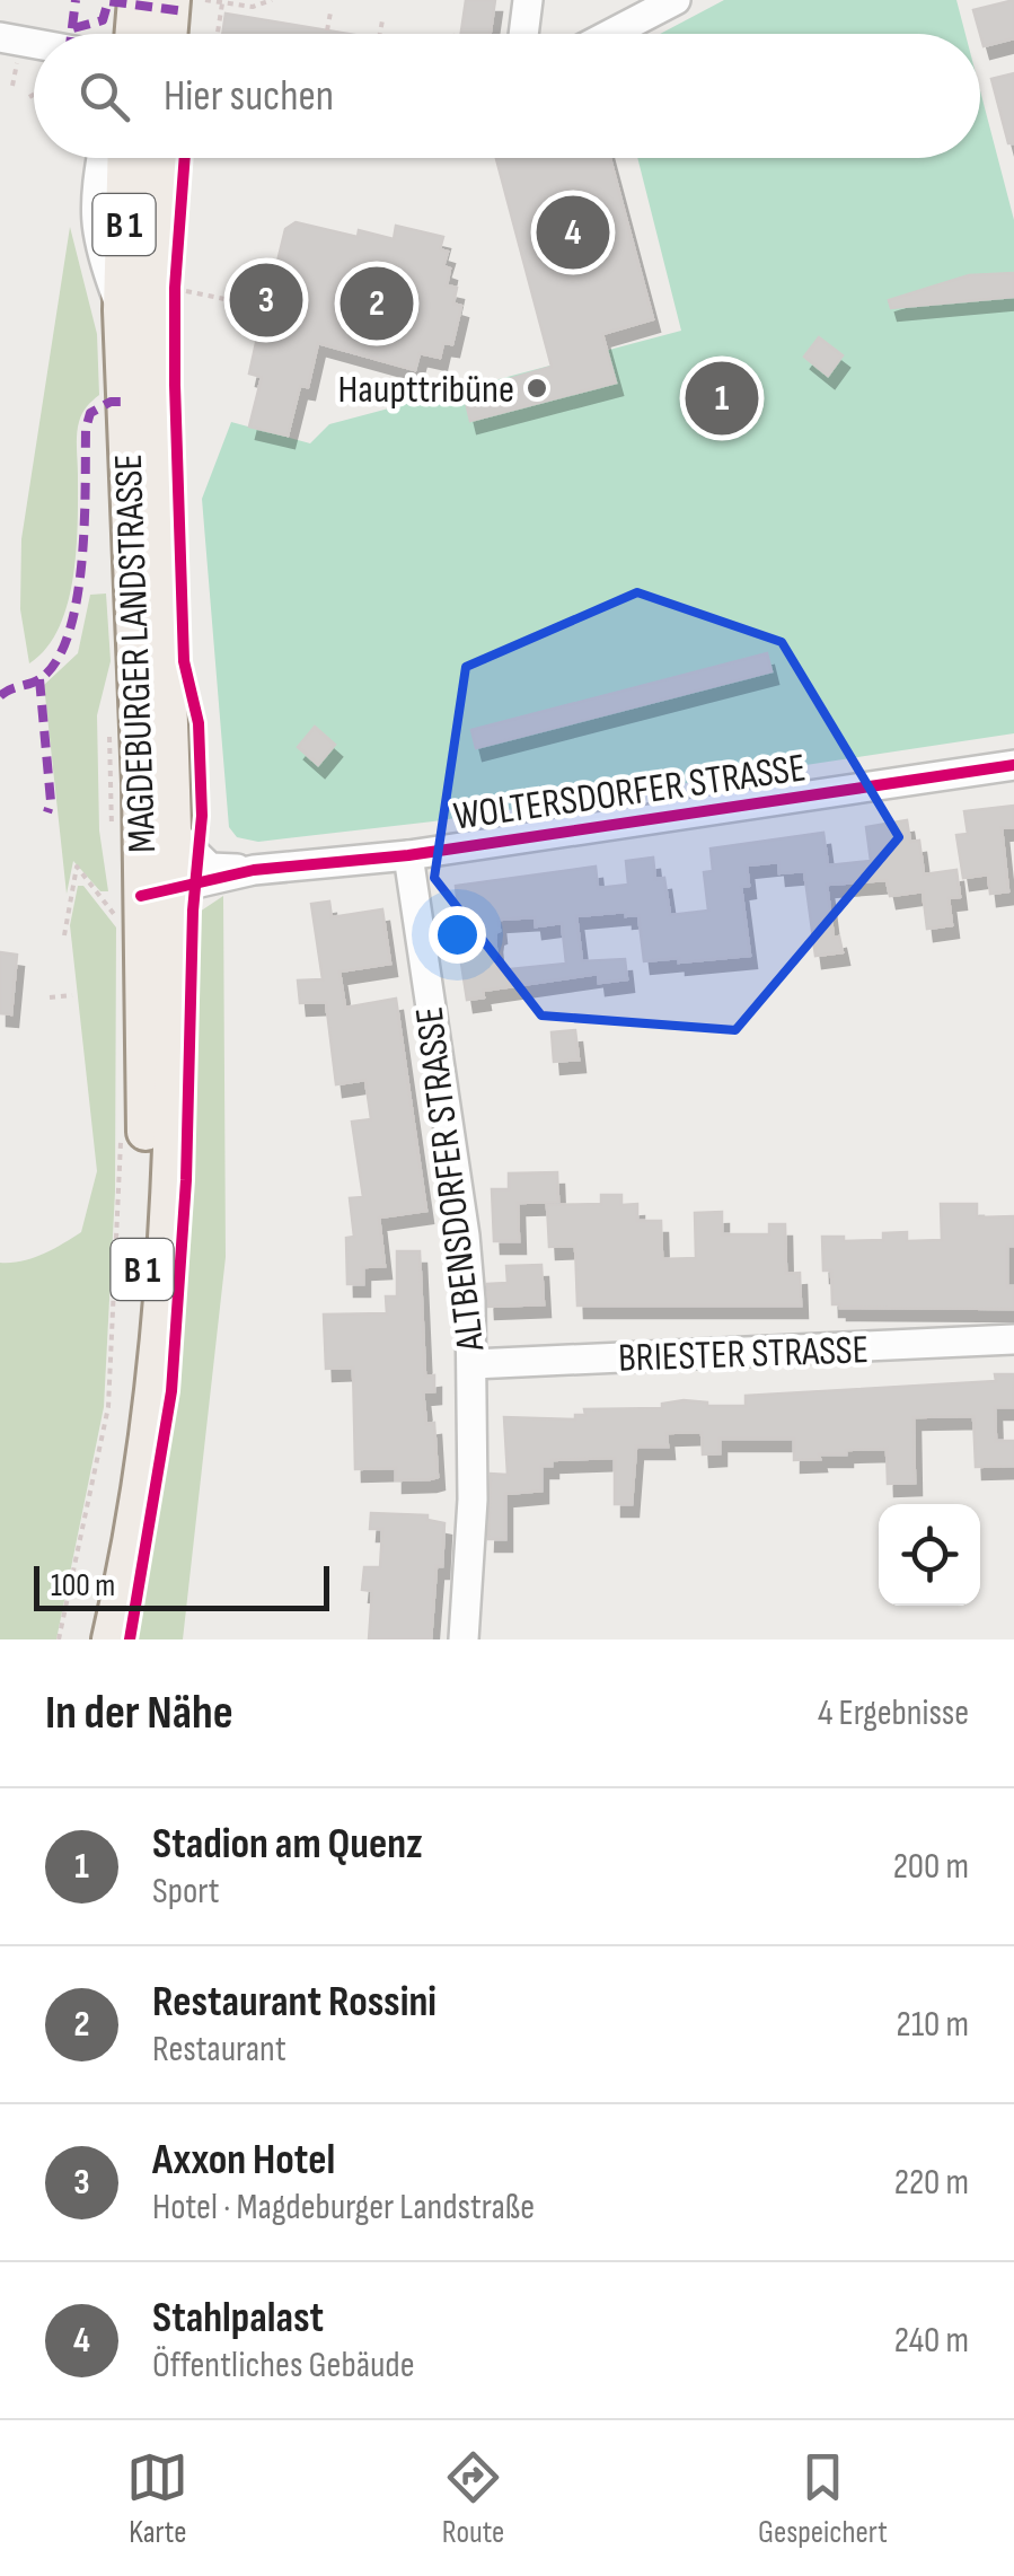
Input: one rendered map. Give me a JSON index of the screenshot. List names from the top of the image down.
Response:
{
  "streets": {
    "main road": ["B 1", "MAGDEBURGER LANDSTRASSE"],
    "street": ["WOLTERSDORFER STRASSE", "ALTBENSDORFER STRASSE", "BRIESTER STRASSE"]
  },
  "crossings": [
    ["MAGDEBURGER LANDSTRASSE", "WOLTERSDORFER STRASSE"],
    ["WOLTERSDORFER STRASSE", "ALTBENSDORFER STRASSE"],
    ["ALTBENSDORFER STRASSE", "BRIESTER STRASSE"]
  ],
  "places": ["Haupttribüne"],
  "scale_bar": "100 m",
  "page": {
    "search": "Hier suchen",
    "pins": [
      "4",
      "3",
      "2",
      "1"
    ],
    "scale": "100 m",
    "heading": ["In der Nähe", "4 Ergebnisse"],
    "list": [
      {
        "mark": "1",
        "name": "Stadion am Quenz",
        "note": "Sport",
        "value": "200 m"
      },
      {
        "mark": "2",
        "name": "Restaurant Rossini",
        "note": "Restaurant",
        "value": "210 m"
      },
      {
        "mark": "3",
        "name": "Axxon Hotel",
        "note": "Hotel · Magdeburger Landstraße",
        "value": "220 m"
      },
      {
        "mark": "4",
        "name": "Stahlpalast",
        "note": "Öffentliches Gebäude",
        "value": "240 m"
      }
    ],
    "nav": ["Karte", "Route", "Gespeichert"]
  }
}
